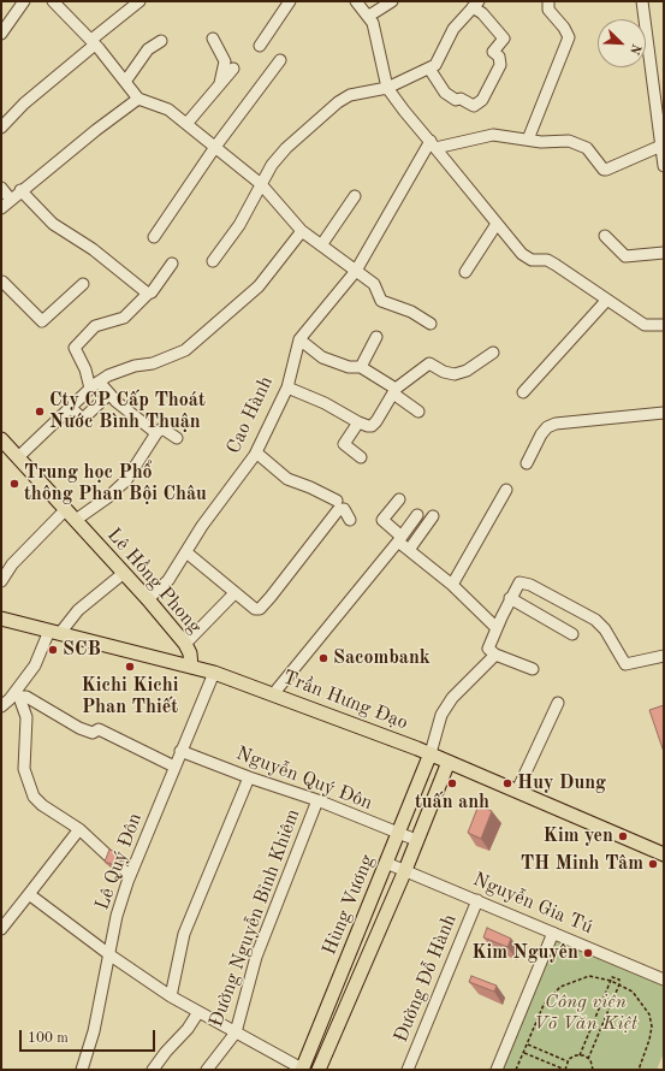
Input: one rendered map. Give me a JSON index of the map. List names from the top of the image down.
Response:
{
  "streets": {
    "main road": ["Lê Hồng Phong", "Trần Hưng Đạo", "Hùng Vương"],
    "street": [
      "Cao Hành",
      "Nguyễn Quý Đôn",
      "Lê Quý Đôn",
      "Nguyễn Gia Tú",
      "Đường Nguyễn Bỉnh Khiêm",
      "Đường Đỗ Hành"
    ]
  },
  "crossings": [
    ["Cao Hành", "Lê Hồng Phong"],
    ["Lê Hồng Phong", "Trần Hưng Đạo"],
    ["Trần Hưng Đạo", "Lê Quý Đôn"],
    ["Trần Hưng Đạo", "Hùng Vương"],
    ["Nguyễn Quý Đôn", "Lê Quý Đôn"],
    ["Nguyễn Quý Đôn", "Hùng Vương"],
    ["Nguyễn Quý Đôn", "Đường Nguyễn Bỉnh Khiêm"],
    ["Nguyễn Gia Tú", "Hùng Vương"],
    ["Nguyễn Gia Tú", "Đường Đỗ Hành"]
  ],
  "parks": ["Công viên Võ Văn Kiệt"],
  "places": [
    "Cty CP Cấp Thoát Nước Bình Thuận",
    "Trung học Phổ thông Phan Bội Châu",
    "SCB",
    "Sacombank",
    "Kichi Kichi Phan Thiết",
    "tuấn anh",
    "Huy Dung",
    "Kim yen",
    "TH Minh Tâm",
    "Kim Nguyên"
  ],
  "scale_bar": "100 m",
  "north": "bottom right"
}
